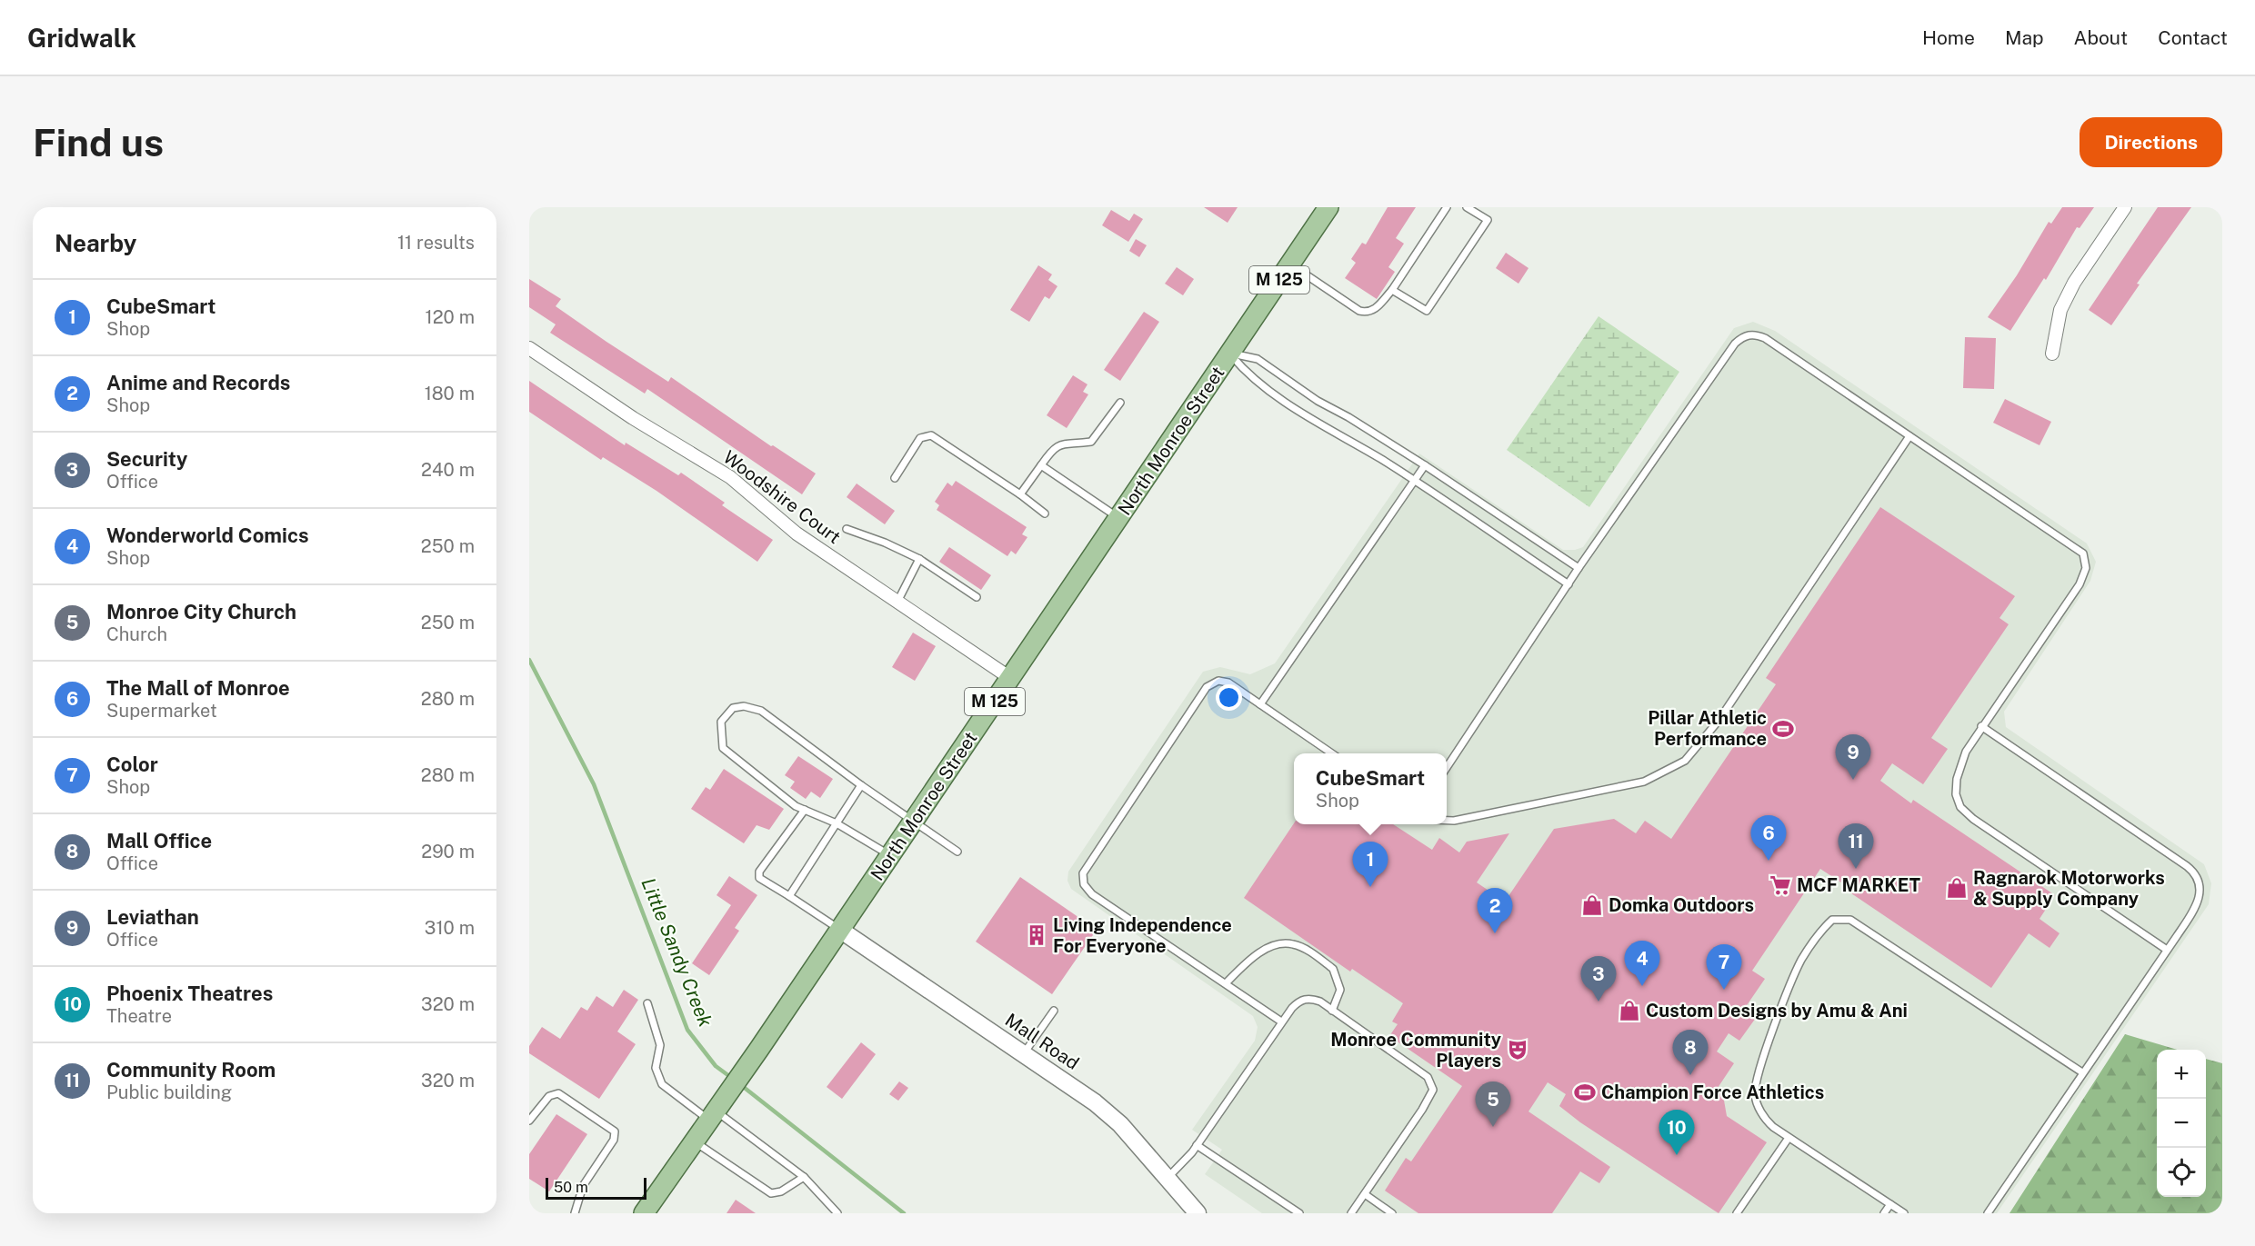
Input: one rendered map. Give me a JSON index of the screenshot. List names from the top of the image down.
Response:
{
  "streets": {
    "main road": ["M 125", "North Monroe Street"],
    "street": ["Woodshire Court", "Mall Road"]
  },
  "crossings": [
    ["North Monroe Street", "Woodshire Court"],
    ["North Monroe Street", "Mall Road"]
  ],
  "water": ["Little Sandy Creek"],
  "places": {
    "sports": ["Pillar Athletic Performance", "Champion Force Athletics"],
    "supermarket": ["MCF MARKET"],
    "shop": ["Ragnarok Motorworks & Supply Company", "Domka Outdoors", "Custom Designs by Amu & Ani"],
    "building": ["Living Independence For Everyone"],
    "theatre": ["Monroe Community Players"]
  },
  "scale_bar": "50 m",
  "page": {
    "header": "Gridwalk",
    "nav": [
      "Home",
      "Map",
      "About",
      "Contact"
    ],
    "buttons": "Directions",
    "title": "Find us",
    "heading": ["Nearby", "11 results"],
    "list": [
      {
        "mark": "1",
        "name": "CubeSmart",
        "note": "Shop",
        "value": "120 m"
      },
      {
        "mark": "2",
        "name": "Anime and Records",
        "note": "Shop",
        "value": "180 m"
      },
      {
        "mark": "3",
        "name": "Security",
        "note": "Office",
        "value": "240 m"
      },
      {
        "mark": "4",
        "name": "Wonderworld Comics",
        "note": "Shop",
        "value": "250 m"
      },
      {
        "mark": "5",
        "name": "Monroe City Church",
        "note": "Church",
        "value": "250 m"
      },
      {
        "mark": "6",
        "name": "The Mall of Monroe",
        "note": "Supermarket",
        "value": "280 m"
      },
      {
        "mark": "7",
        "name": "Color",
        "note": "Shop",
        "value": "280 m"
      },
      {
        "mark": "8",
        "name": "Mall Office",
        "note": "Office",
        "value": "290 m"
      },
      {
        "mark": "9",
        "name": "Leviathan",
        "note": "Office",
        "value": "310 m"
      },
      {
        "mark": "10",
        "name": "Phoenix Theatres",
        "note": "Theatre",
        "value": "320 m"
      },
      {
        "mark": "11",
        "name": "Community Room",
        "note": "Public building",
        "value": "320 m"
      }
    ],
    "pins": [
      "9",
      "6",
      "11",
      "1",
      "2",
      "4",
      "7",
      "3",
      "8",
      "5",
      "10"
    ],
    "popup": ["CubeSmart", "Shop"],
    "map_buttons": ["+", "−"],
    "scale": "50 m"
  }
}
